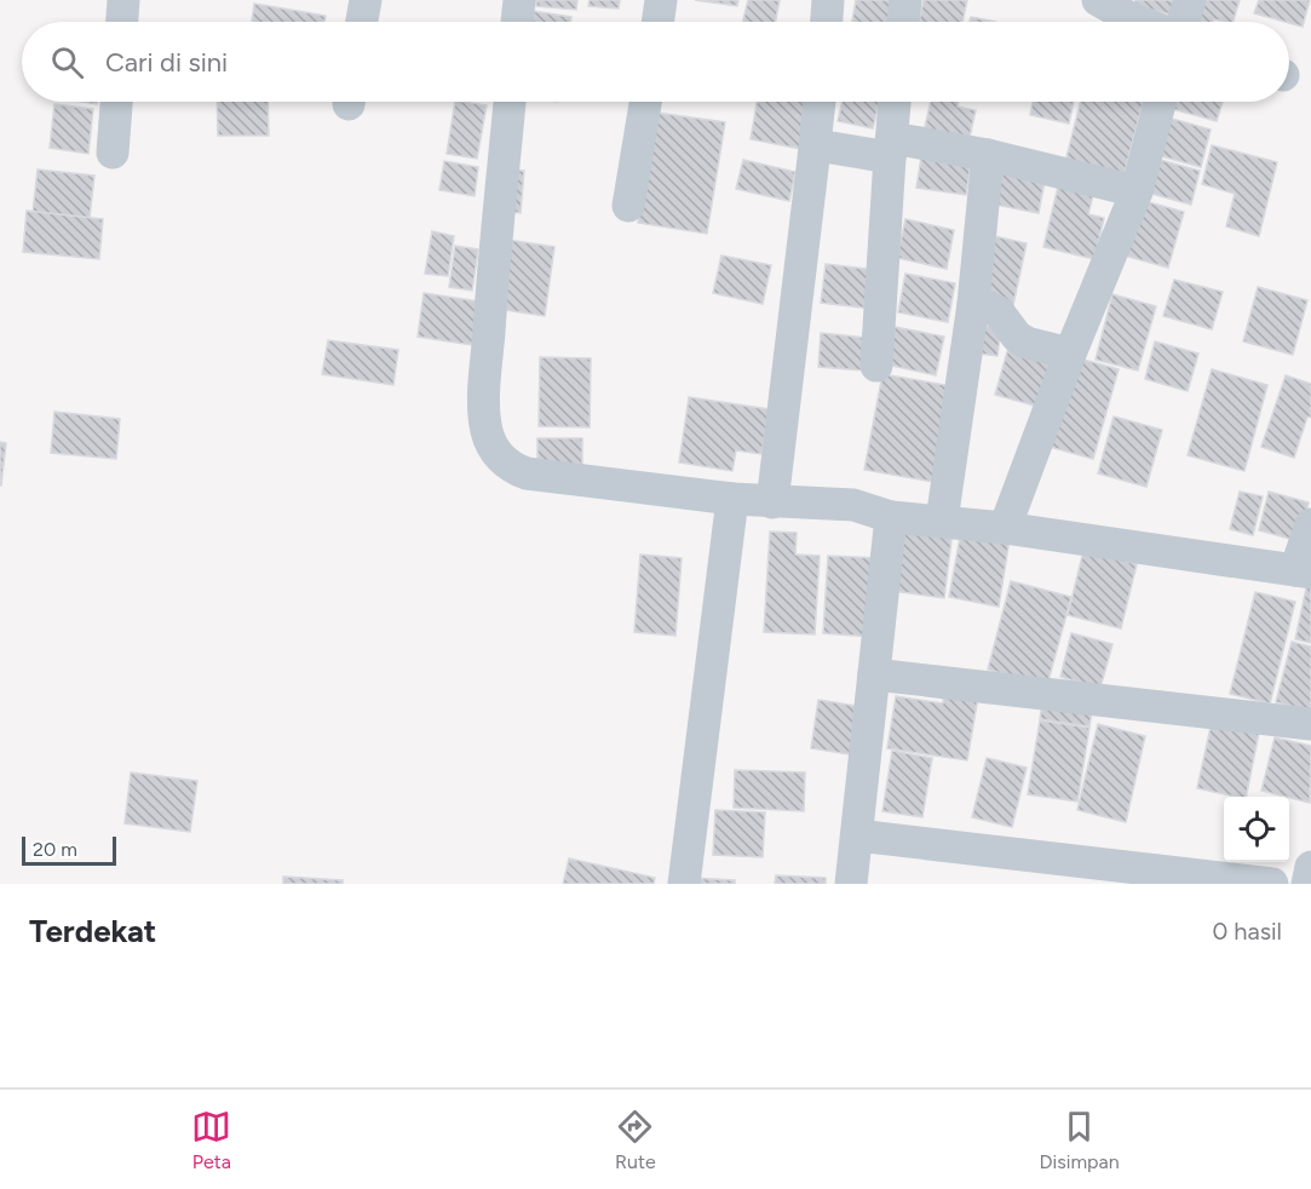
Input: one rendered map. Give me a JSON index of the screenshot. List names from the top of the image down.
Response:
{
  "scale_bar": "20 m",
  "page": {
    "search": "Cari di sini",
    "scale": "20 m",
    "heading": ["Terdekat", "0 hasil"],
    "nav": ["Peta", "Rute", "Disimpan"]
  }
}
